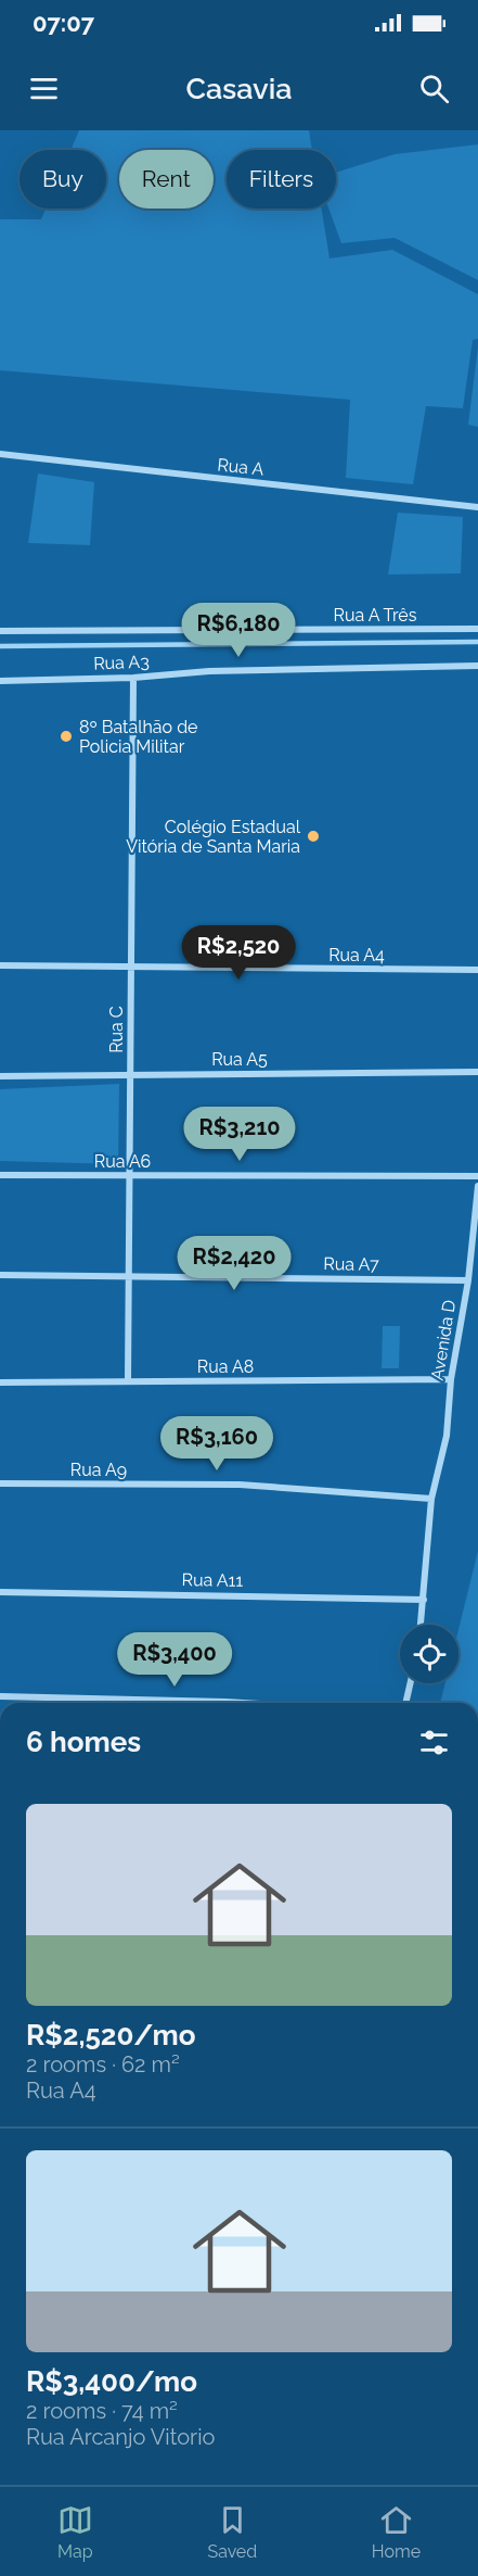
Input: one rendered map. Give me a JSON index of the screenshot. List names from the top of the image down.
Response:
{
  "streets": {
    "street": [
      "Rua A",
      "Rua A Três",
      "Rua A3",
      "Rua A4",
      "Rua C",
      "Rua A5",
      "Rua A6",
      "Rua A7",
      "Avenida D",
      "Rua A8",
      "Rua A9",
      "Rua A11"
    ]
  },
  "crossings": [
    ["Rua A3", "Rua C"],
    ["Rua A4", "Rua C"],
    ["Rua C", "Rua A5"],
    ["Rua C", "Rua A6"],
    ["Rua C", "Rua A7"],
    ["Rua C", "Rua A8"],
    ["Rua A7", "Avenida D"],
    ["Avenida D", "Rua A8"],
    ["Avenida D", "Rua A9"],
    ["Avenida D", "Rua A11"]
  ],
  "places": ["8º Batalhão de Policia Militar", "Colégio Estadual Vitória de Santa Maria"],
  "page": {
    "status": "07:07",
    "header": "Casavia",
    "chip": ["Buy", "Rent", "Filters"],
    "price": [
      "R$6,180",
      "R$2,520",
      "R$3,210",
      "R$2,420",
      "R$3,160",
      "R$3,400"
    ],
    "heading": "6 homes",
    "list": [
      {
        "name": "R$2,520/mo",
        "note": "2 rooms · 62 m² · Rua A4"
      },
      {
        "name": "R$3,400/mo",
        "note": "2 rooms · 74 m² · Rua Arcanjo Vitorio"
      }
    ],
    "tabs": ["Map", "Saved", "Home"]
  }
}
